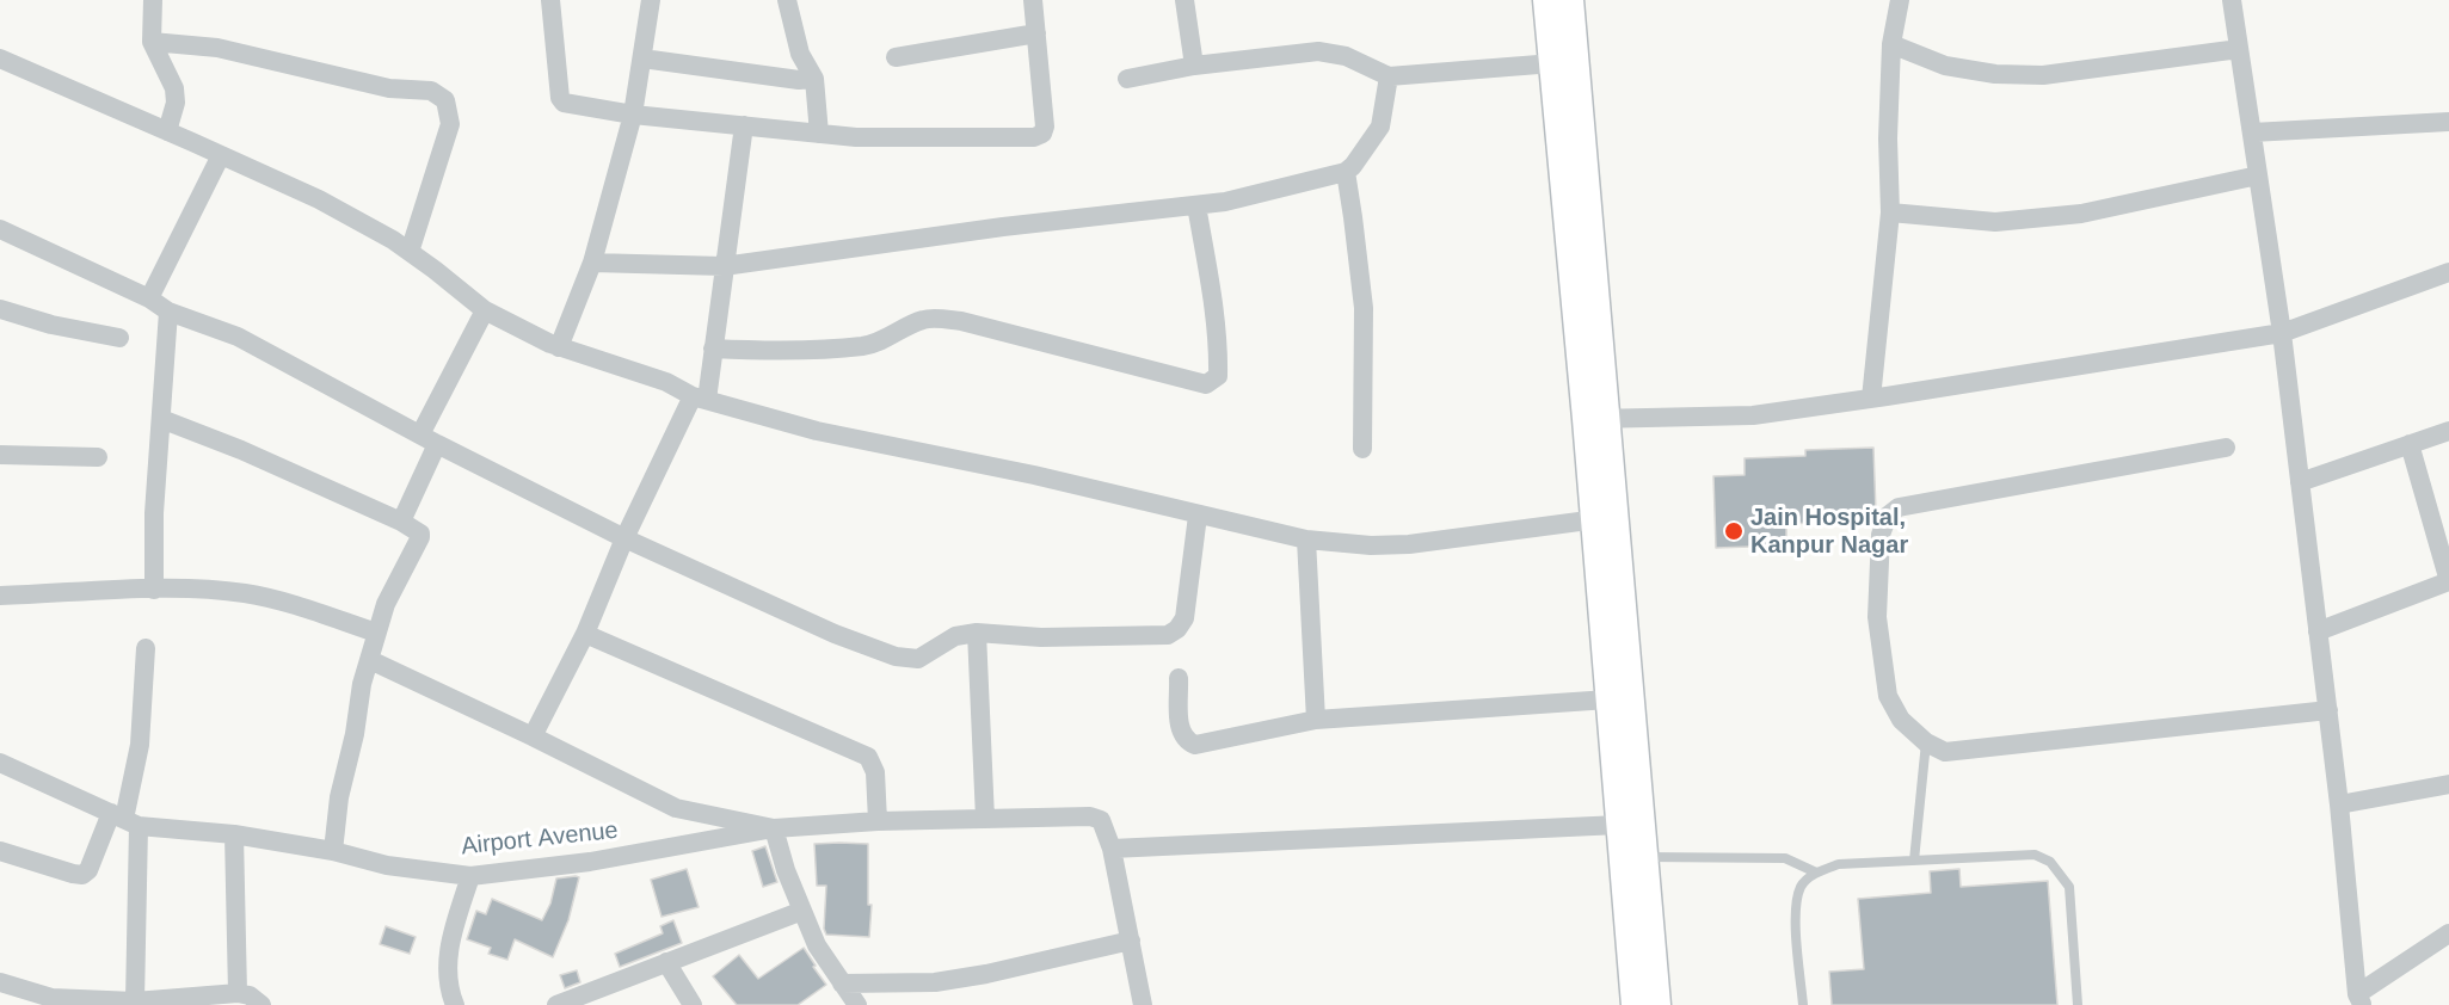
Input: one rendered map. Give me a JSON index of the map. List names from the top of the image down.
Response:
{
  "streets": {
    "street": ["Airport Avenue"]
  },
  "places": ["Jain Hospital, Kanpur Nagar"]
}
